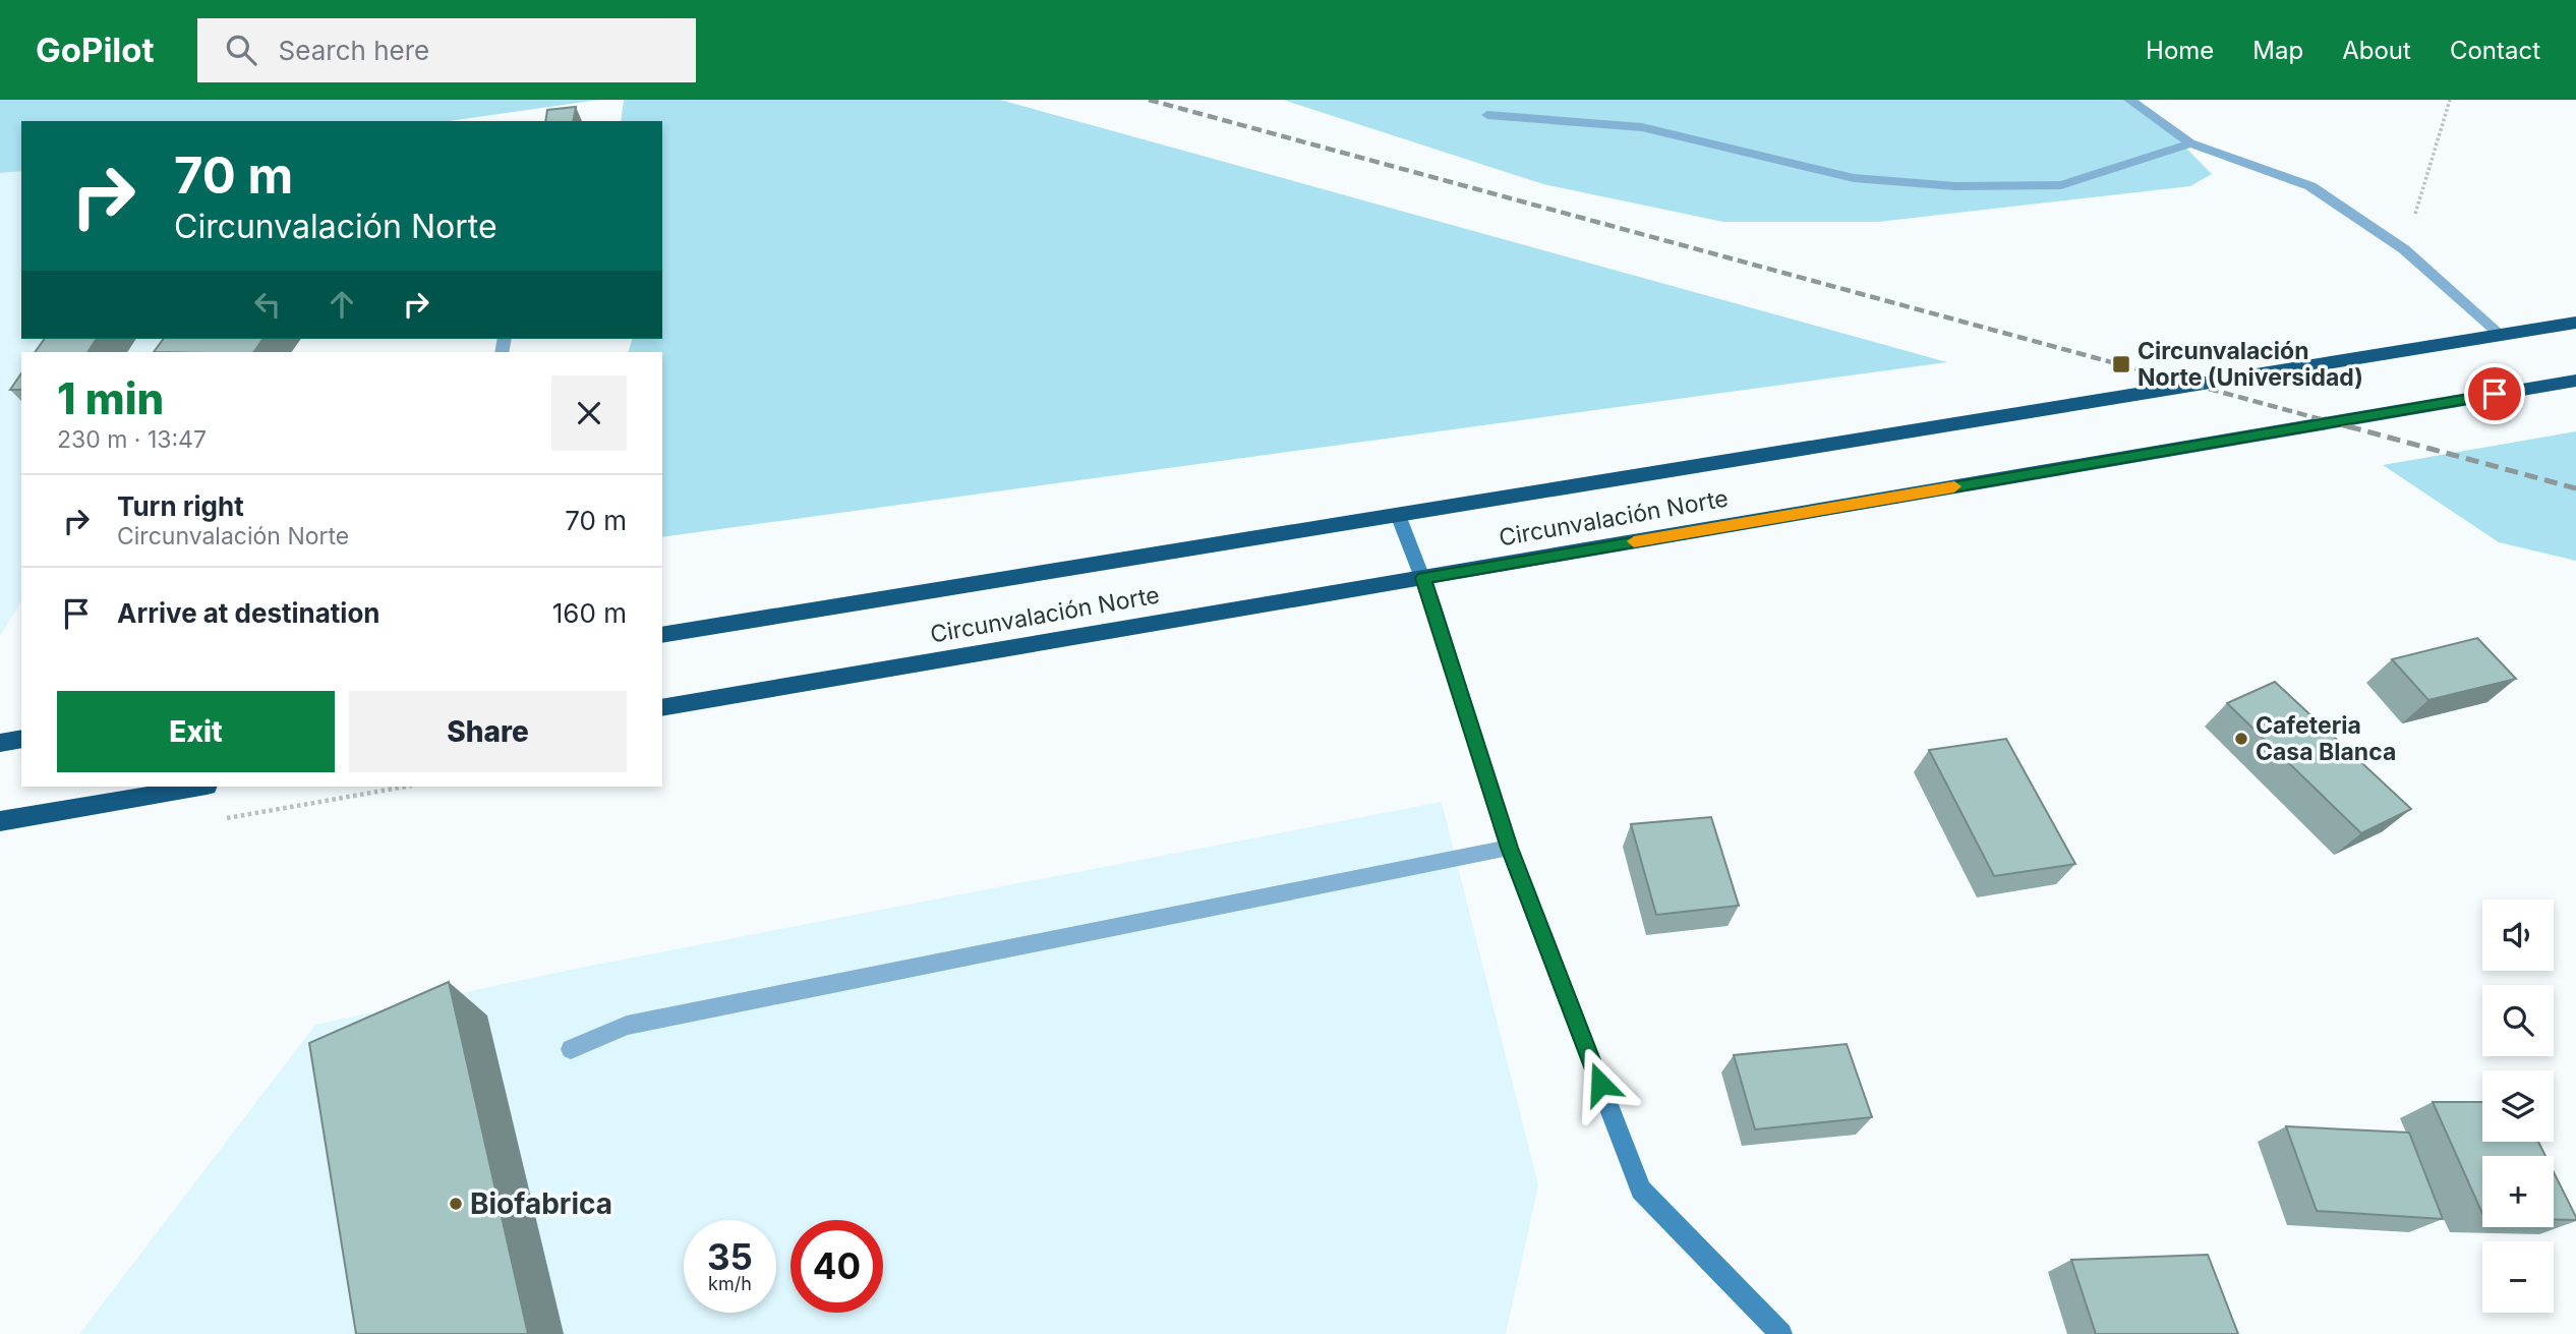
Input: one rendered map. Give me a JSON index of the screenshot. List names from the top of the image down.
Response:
{
  "streets": {
    "highway": ["Circunvalación Norte"]
  },
  "places": {
    "transit": ["Circunvalación Norte (Universidad)"],
    "other": ["Cafeteria Casa Blanca", "Biofabrica"]
  },
  "page": {
    "header": "GoPilot",
    "search": "Search here",
    "nav": [
      "Home",
      "Map",
      "About",
      "Contact"
    ],
    "turn": ["70 m", "Circunvalación Norte"],
    "heading": ["1 min", "230 m · 13:47"],
    "list": [
      {
        "name": "Turn right",
        "note": "Circunvalación Norte",
        "value": "70 m"
      },
      {
        "name": "Arrive at destination",
        "value": "160 m"
      }
    ],
    "buttons": ["Exit", "Share"],
    "map_buttons": ["+", "−"],
    "speed": "35 km/h",
    "limit": "40"
  }
}
